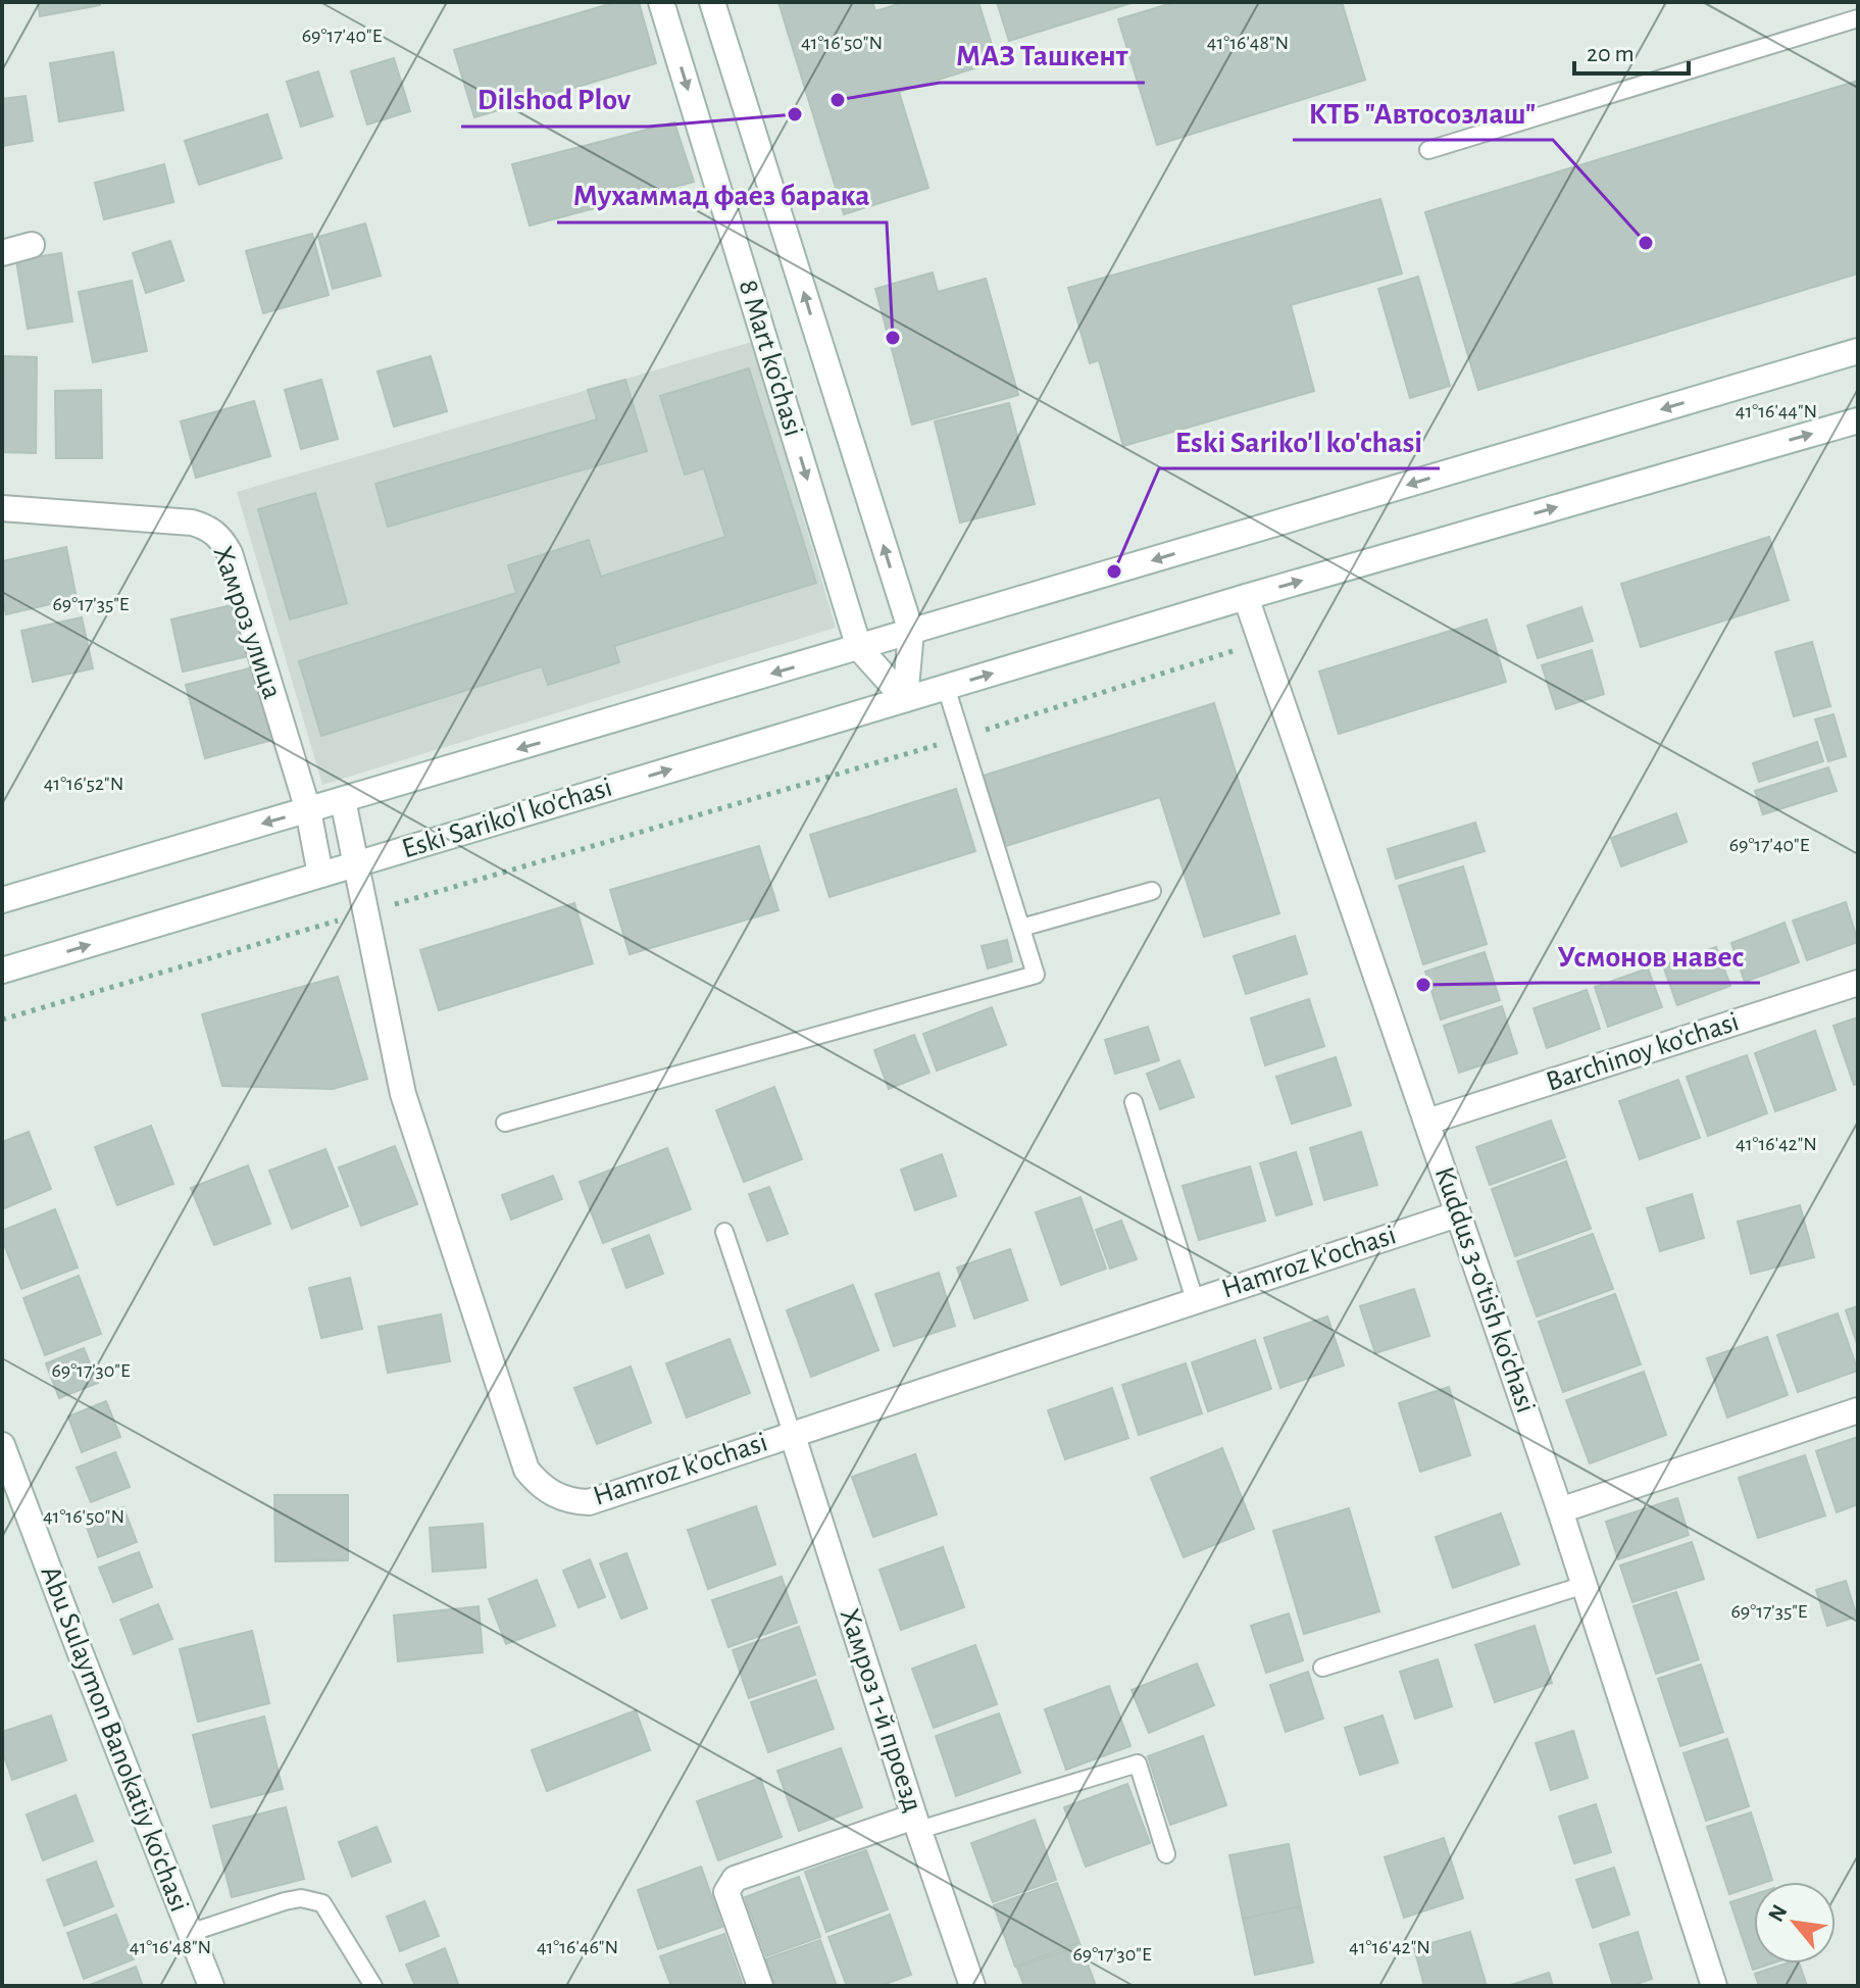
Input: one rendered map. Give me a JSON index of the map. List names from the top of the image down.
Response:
{
  "streets": {
    "street": [
      "8 Mart ko'chasi",
      "Хамроз улица",
      "Eski Sariko'l ko'chasi",
      "Barchinoy ko'chasi",
      "Hamroz k'ochasi",
      "Kuddus 3-o'tish ko'chasi",
      "Хамроз 1-й проезд",
      "Abu Sulaymon Banokatiy ko'chasi"
    ]
  },
  "crossings": [
    ["8 Mart ko'chasi", "Eski Sariko'l ko'chasi"],
    ["Хамроз улица", "Eski Sariko'l ko'chasi"],
    ["Eski Sariko'l ko'chasi", "Hamroz k'ochasi"],
    ["Eski Sariko'l ko'chasi", "Kuddus 3-o'tish ko'chasi"],
    ["Barchinoy ko'chasi", "Kuddus 3-o'tish ko'chasi"],
    ["Hamroz k'ochasi", "Kuddus 3-o'tish ko'chasi"],
    ["Hamroz k'ochasi", "Хамроз 1-й проезд"]
  ],
  "places": [
    "МАЗ Ташкент",
    "Dilshod Plov",
    "КТБ \"Автосозлаш\"",
    "Мухаммад фаез барака",
    "Eski Sariko'l ko'chasi",
    "Усмонов навес"
  ],
  "scale_bar": "20 m",
  "north": "top left",
  "coordinates": [
    "69°17'40\"E",
    "41°16'50\"N",
    "41°16'48\"N",
    "41°16'44\"N",
    "69°17'35\"E",
    "41°16'52\"N",
    "41°16'42\"N",
    "69°17'30\"E",
    "41°16'46\"N"
  ]
}
